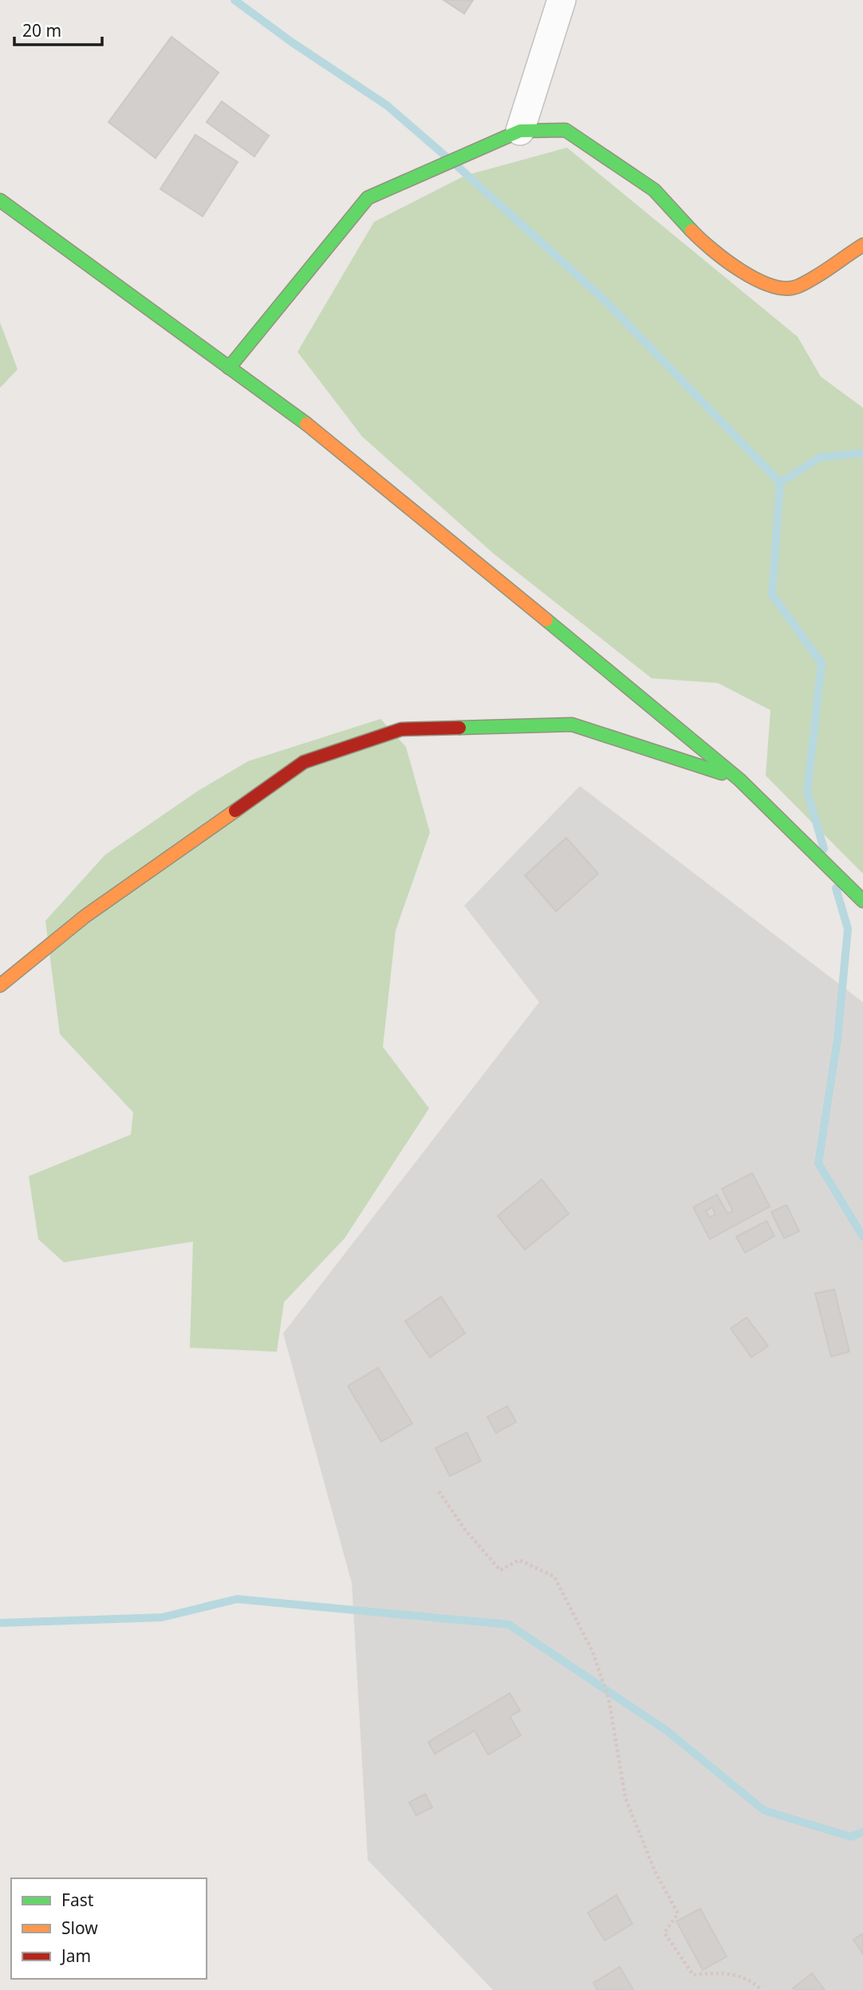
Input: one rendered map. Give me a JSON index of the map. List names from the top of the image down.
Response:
{
  "legend": ["Fast", "Slow", "Jam"],
  "scale_bar": "20 m"
}
